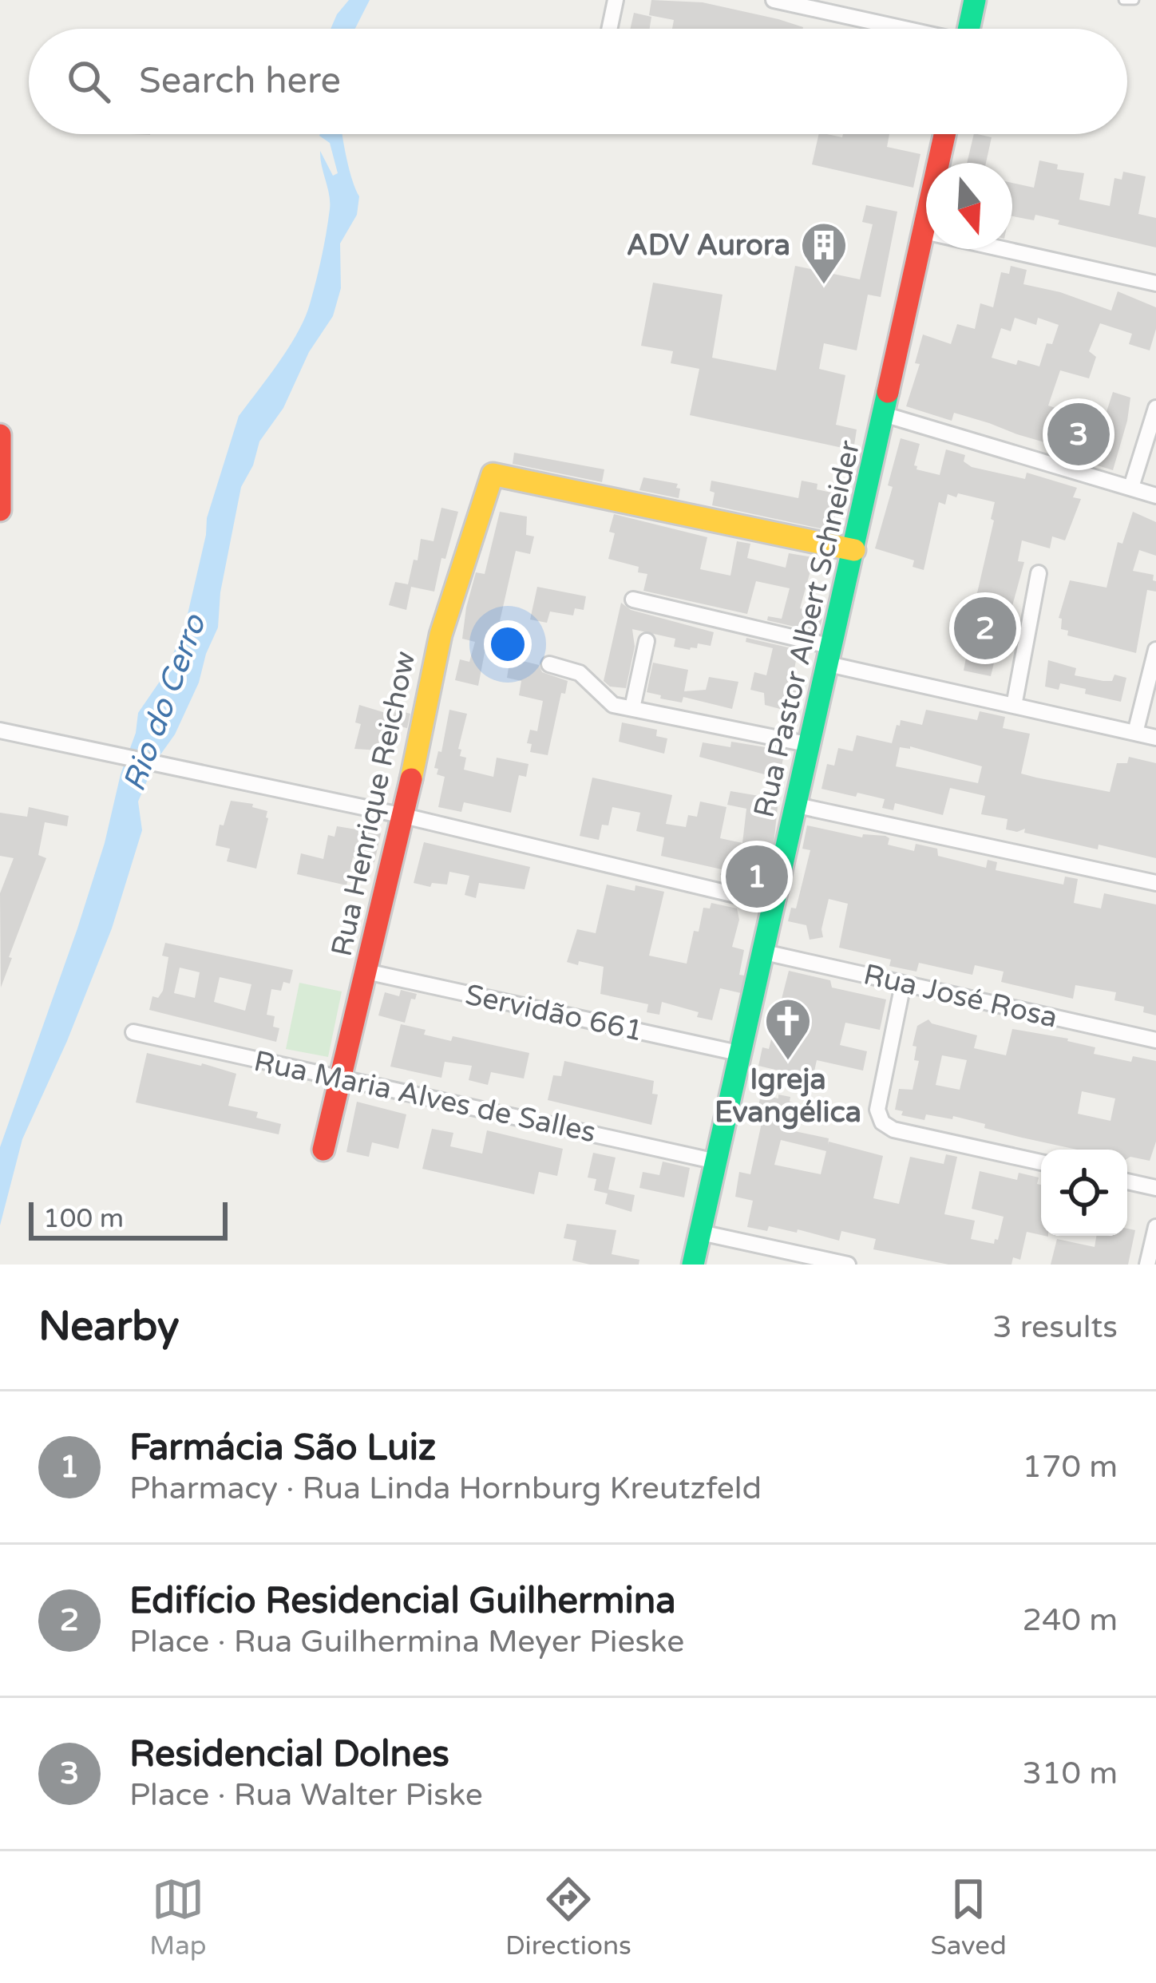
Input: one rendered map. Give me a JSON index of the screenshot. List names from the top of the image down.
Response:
{
  "streets": {
    "main road": ["Rua Pastor Albert Schneider", "Rua Henrique Reichow"],
    "street": ["Rua José Rosa", "Servidão 661", "Rua Maria Alves de Salles"]
  },
  "crossings": [
    ["Rua Pastor Albert Schneider", "Rua Henrique Reichow"],
    ["Rua Pastor Albert Schneider", "Rua José Rosa"],
    ["Rua Pastor Albert Schneider", "Servidão 661"],
    ["Rua Pastor Albert Schneider", "Rua Maria Alves de Salles"],
    ["Rua Henrique Reichow", "Servidão 661"],
    ["Rua Henrique Reichow", "Rua Maria Alves de Salles"]
  ],
  "water": ["Rio do Cerro"],
  "places": {
    "building": ["ADV Aurora"],
    "church": ["Igreja Evangélica"]
  },
  "scale_bar": "100 m",
  "north": "bottom",
  "page": {
    "search": "Search here",
    "pins": ["3", "2", "1"],
    "scale": "100 m",
    "heading": ["Nearby", "3 results"],
    "list": [
      {
        "mark": "1",
        "name": "Farmácia São Luiz",
        "note": "Pharmacy · Rua Linda Hornburg Kreutzfeld",
        "value": "170 m"
      },
      {
        "mark": "2",
        "name": "Edifício Residencial Guilhermina",
        "note": "Place · Rua Guilhermina Meyer Pieske",
        "value": "240 m"
      },
      {
        "mark": "3",
        "name": "Residencial Dolnes",
        "note": "Place · Rua Walter Piske",
        "value": "310 m"
      }
    ],
    "nav": ["Map", "Directions", "Saved"]
  }
}
